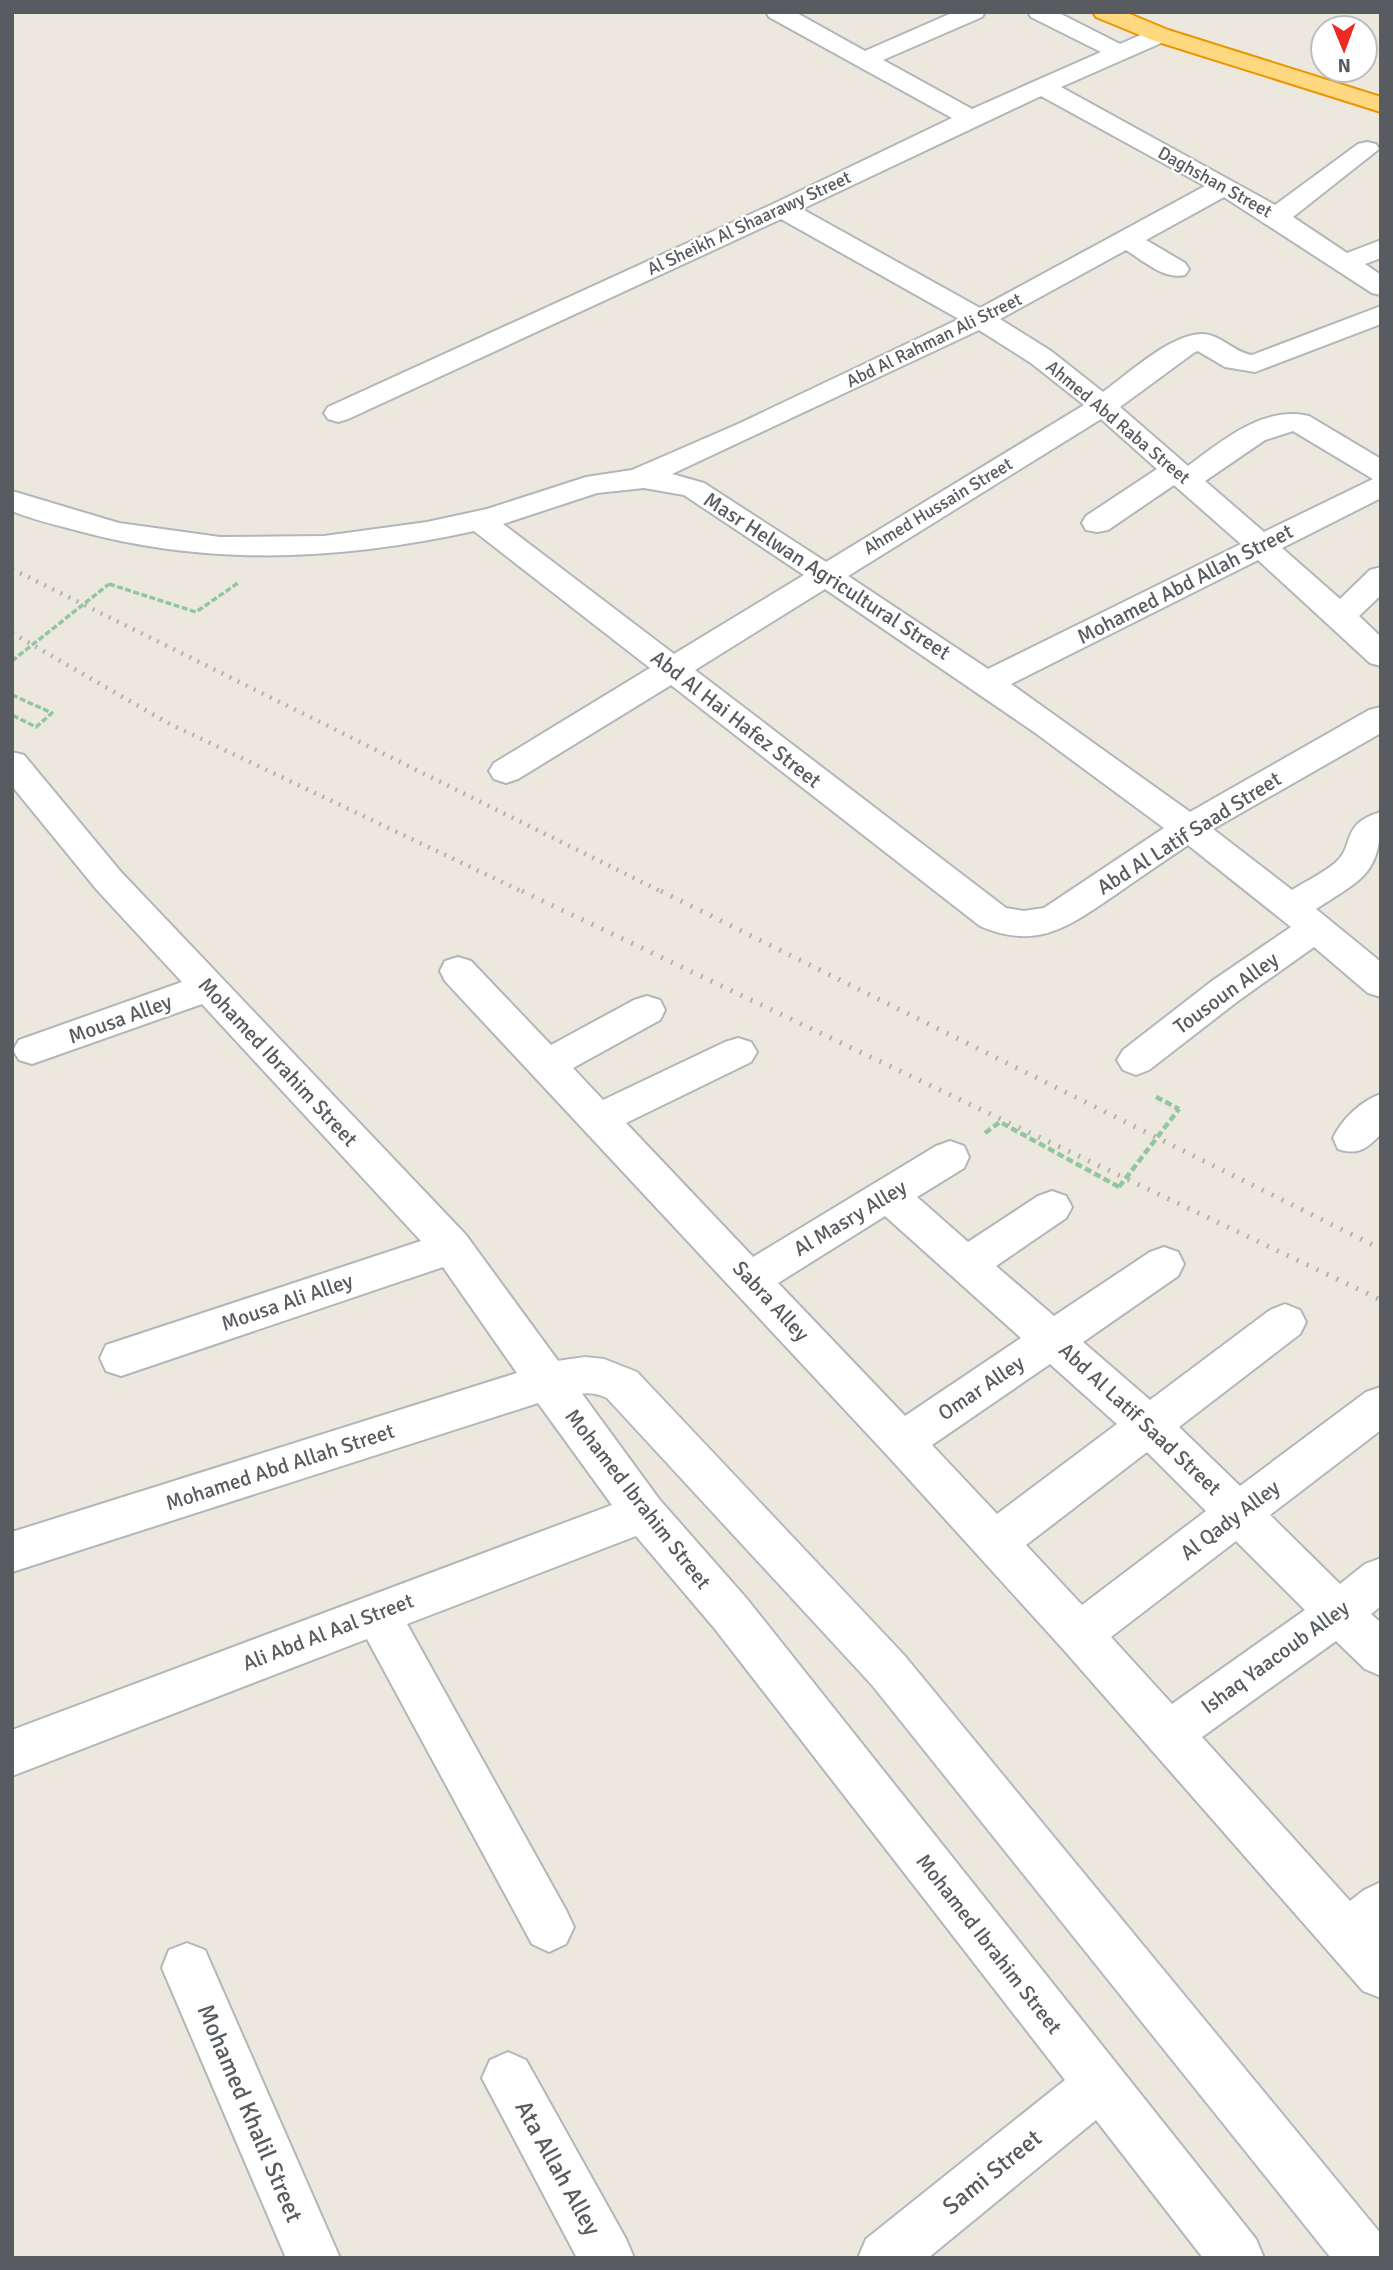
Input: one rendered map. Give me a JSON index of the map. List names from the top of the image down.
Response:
{
  "streets": {
    "street": [
      "Daghshan Street",
      "Al Sheikh Al Shaarawy Street",
      "Abd Al Rahman Ali Street",
      "Ahmed Abd Raba Street",
      "Ahmed Hussain Street",
      "Masr Helwan Agricultural Street",
      "Mohamed Abd Allah Street",
      "Abd Al Hai Hafez Street",
      "Abd Al Latif Saad Street",
      "Tousoun Alley",
      "Mousa Alley",
      "Mohamed Ibrahim Street",
      "Al Masry Alley",
      "Sabra Alley",
      "Mousa Ali Alley",
      "Omar Alley",
      "Al Qady Alley",
      "Ali Abd Al Aal Street",
      "Ishaq Yaacoub Alley",
      "Mohamed Khalil Street",
      "Ata Allah Alley",
      "Sami Street"
    ]
  },
  "crossings": [
    ["Daghshan Street", "Al Sheikh Al Shaarawy Street"],
    ["Daghshan Street", "Abd Al Rahman Ali Street"],
    ["Al Sheikh Al Shaarawy Street", "Ahmed Abd Raba Street"],
    ["Abd Al Rahman Ali Street", "Ahmed Abd Raba Street"],
    ["Abd Al Rahman Ali Street", "Masr Helwan Agricultural Street"],
    ["Ahmed Abd Raba Street", "Ahmed Hussain Street"],
    ["Ahmed Abd Raba Street", "Mohamed Abd Allah Street"],
    ["Ahmed Hussain Street", "Masr Helwan Agricultural Street"],
    ["Ahmed Hussain Street", "Abd Al Hai Hafez Street"],
    ["Masr Helwan Agricultural Street", "Mohamed Abd Allah Street"],
    ["Masr Helwan Agricultural Street", "Abd Al Hai Hafez Street"],
    ["Masr Helwan Agricultural Street", "Abd Al Latif Saad Street"],
    ["Masr Helwan Agricultural Street", "Tousoun Alley"],
    ["Mohamed Abd Allah Street", "Mohamed Ibrahim Street"],
    ["Abd Al Hai Hafez Street", "Abd Al Latif Saad Street"],
    ["Abd Al Latif Saad Street", "Al Masry Alley"],
    ["Abd Al Latif Saad Street", "Omar Alley"],
    ["Abd Al Latif Saad Street", "Al Qady Alley"],
    ["Abd Al Latif Saad Street", "Ishaq Yaacoub Alley"],
    ["Mousa Alley", "Mohamed Ibrahim Street"],
    ["Mohamed Ibrahim Street", "Mousa Ali Alley"],
    ["Mohamed Ibrahim Street", "Ali Abd Al Aal Street"],
    ["Mohamed Ibrahim Street", "Sami Street"],
    ["Al Masry Alley", "Sabra Alley"],
    ["Sabra Alley", "Omar Alley"],
    ["Sabra Alley", "Al Qady Alley"]
  ],
  "north": "bottom"
}
